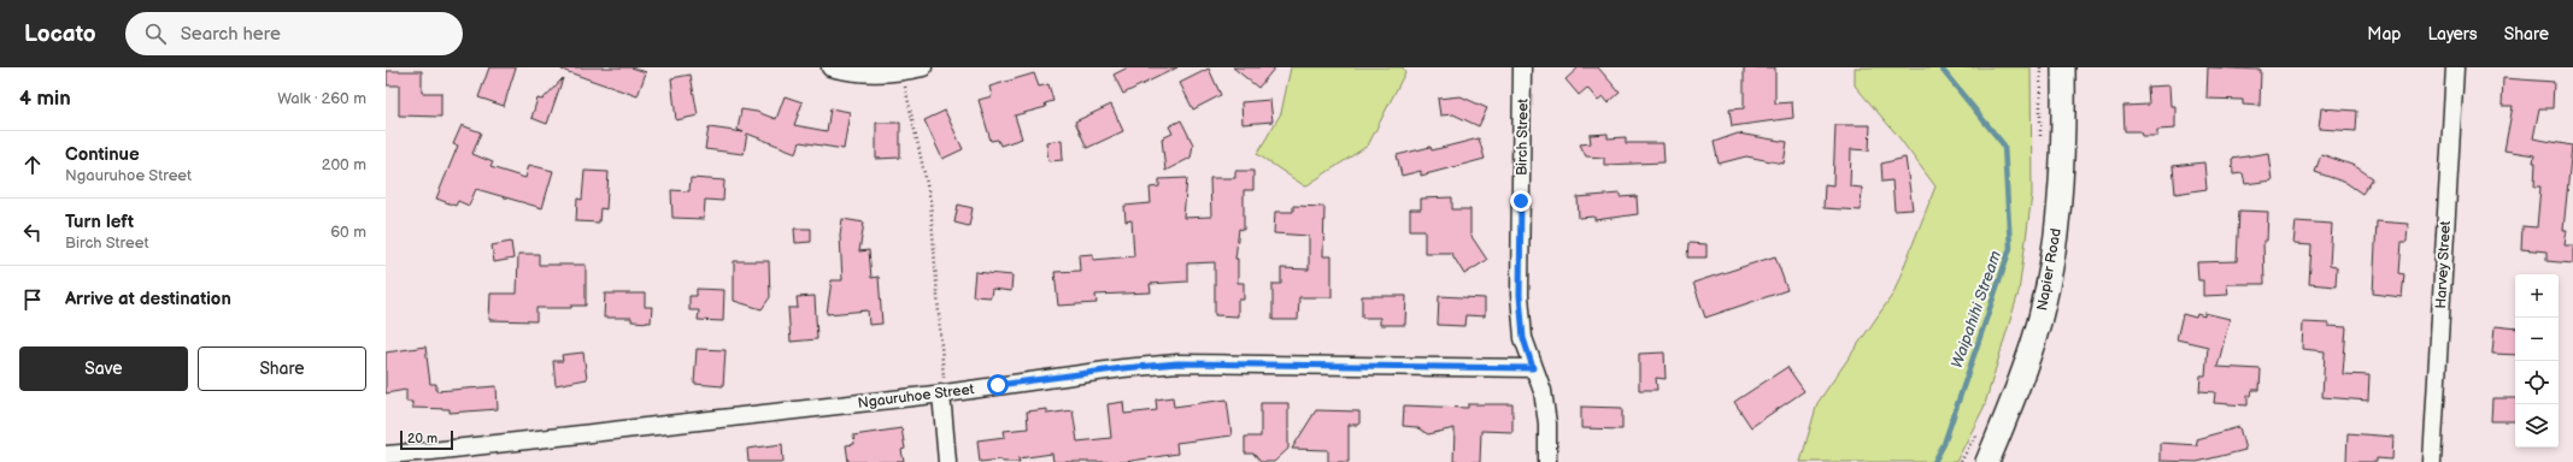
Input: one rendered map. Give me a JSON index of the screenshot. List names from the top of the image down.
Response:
{
  "streets": {
    "main road": ["Napier Road"],
    "street": ["Birch Street", "Harvey Street", "Ngauruhoe Street"]
  },
  "crossings": [
    ["Birch Street", "Ngauruhoe Street"]
  ],
  "water": ["Waipahihi Stream"],
  "scale_bar": "20 m",
  "page": {
    "header": "Locato",
    "search": "Search here",
    "nav": ["Map", "Layers", "Share"],
    "heading": ["4 min", "Walk · 260 m"],
    "list": [
      ["Continue", "Ngauruhoe Street", "200 m"],
      ["Turn left", "Birch Street", "60 m"],
      "Arrive at destination"
    ],
    "map_buttons": ["+", "−"],
    "buttons": ["Save", "Share"],
    "scale": "20 m"
  }
}
